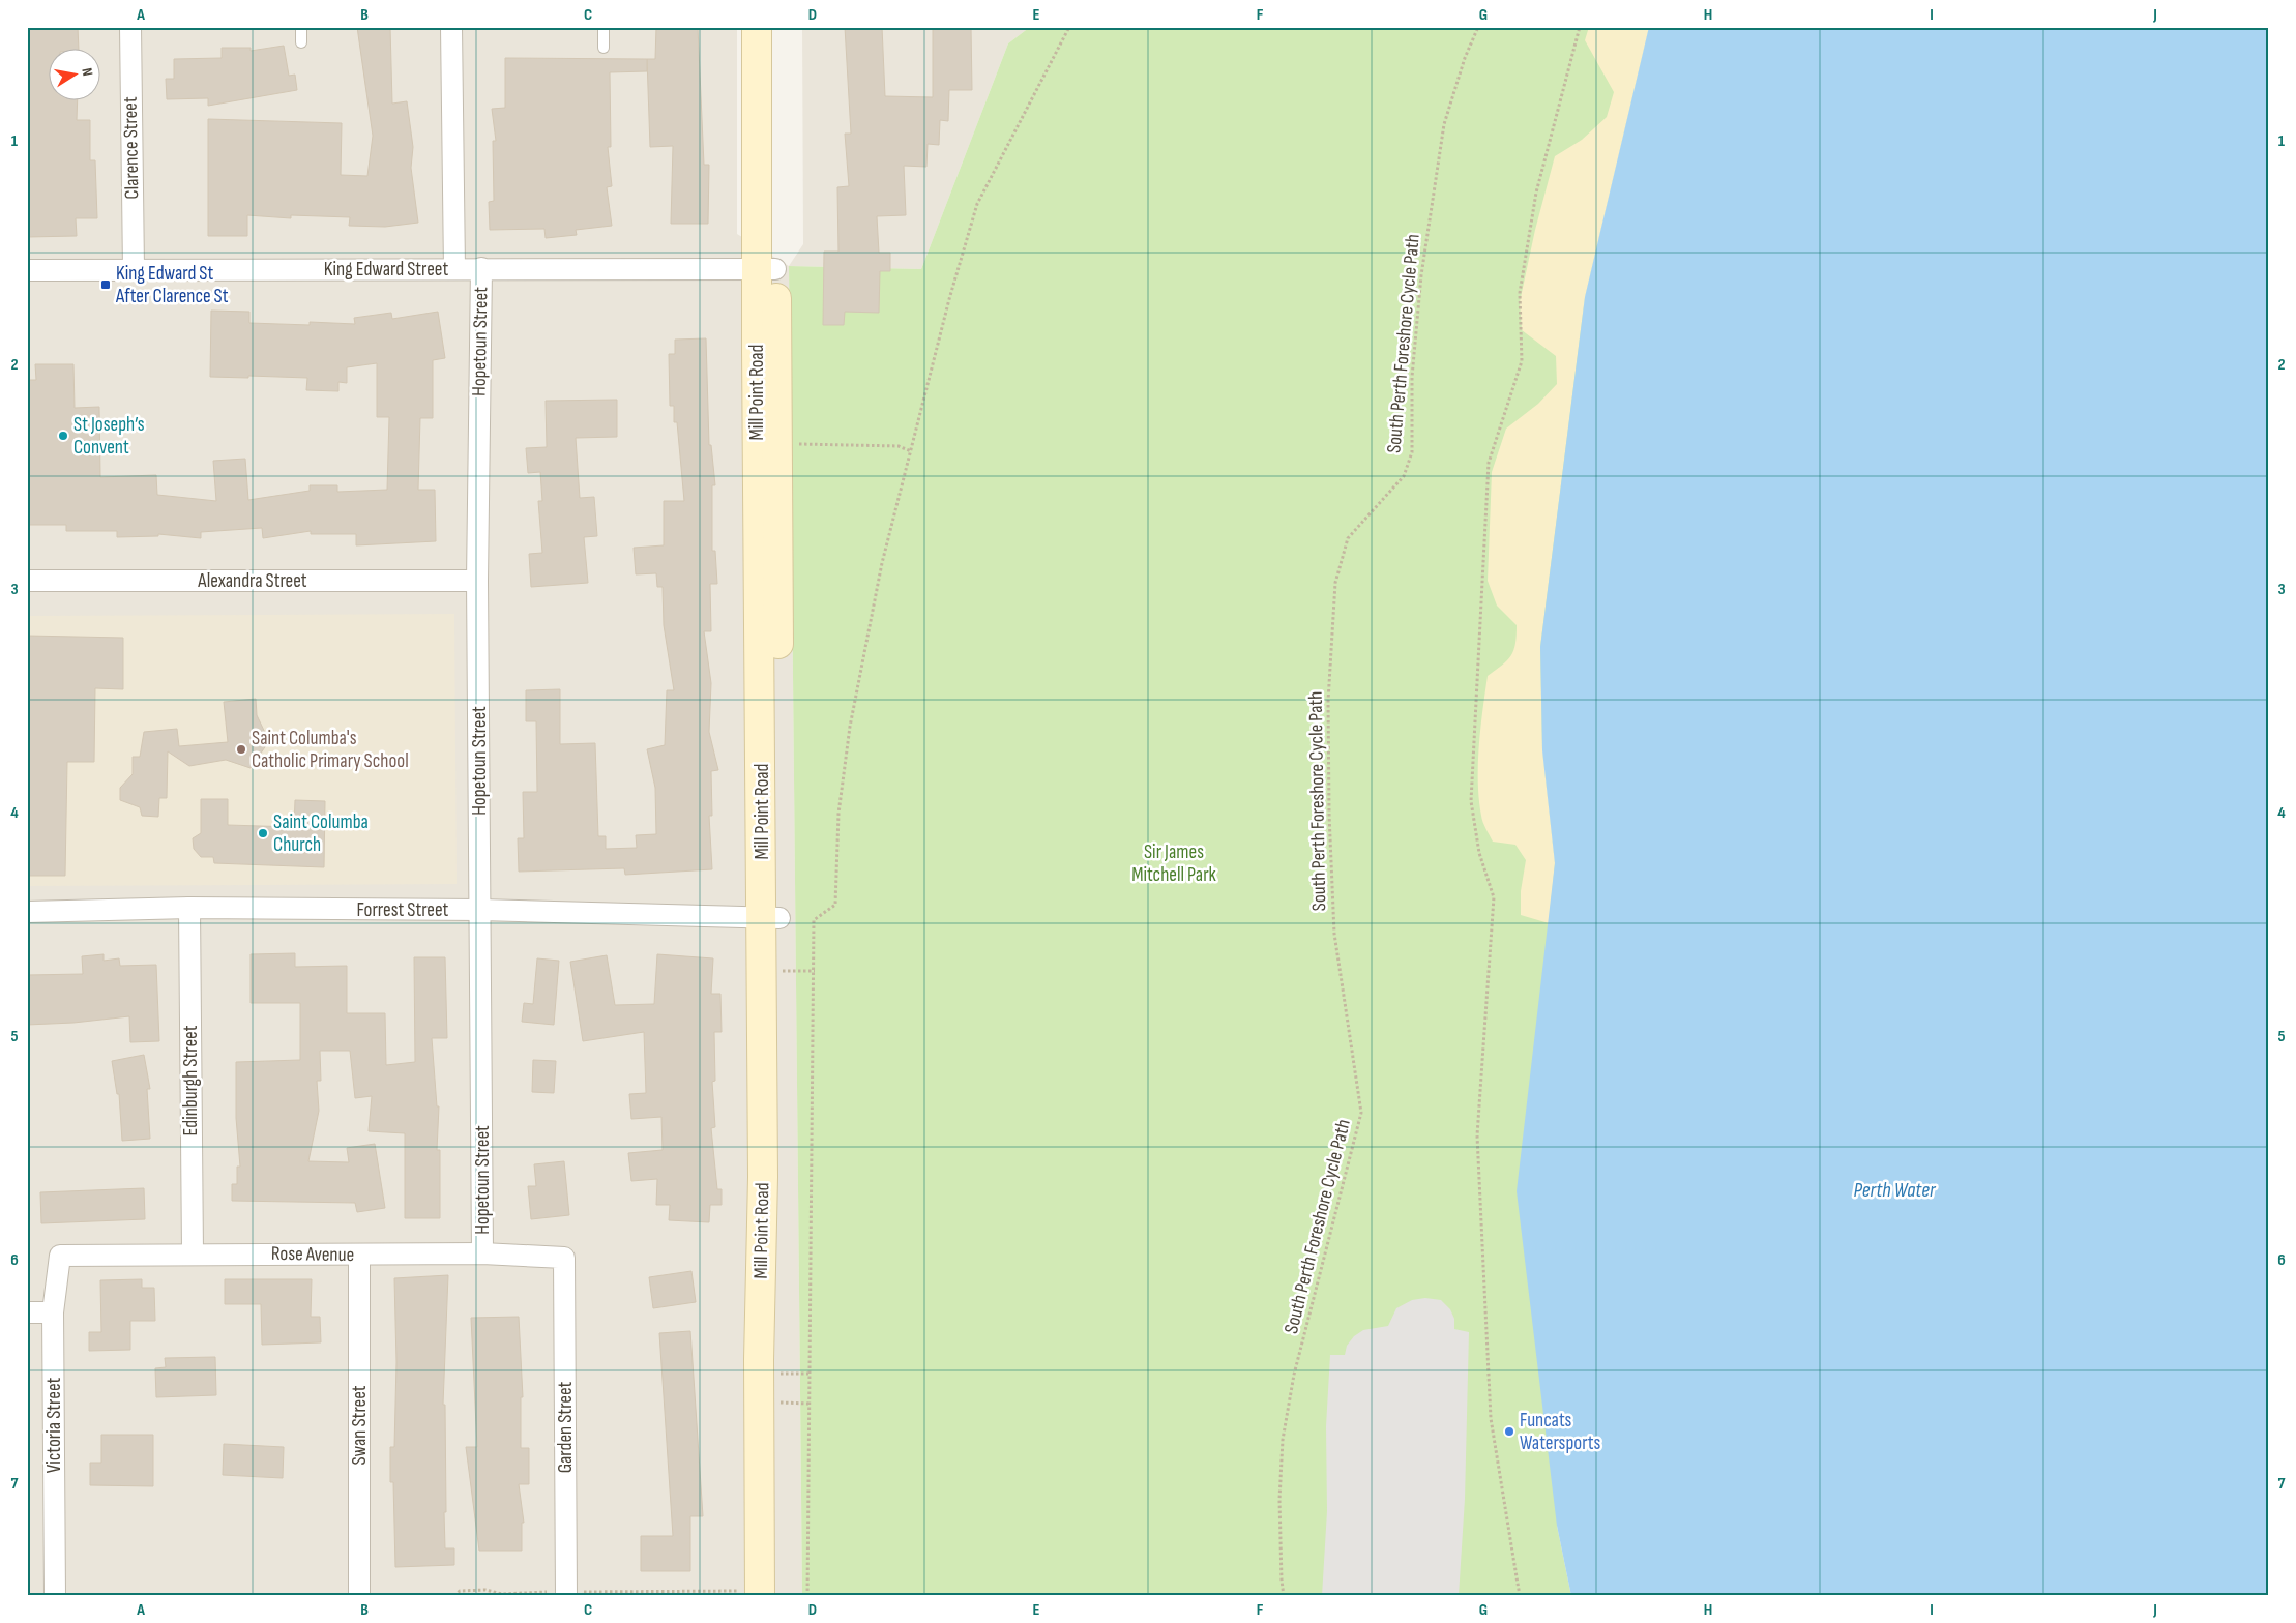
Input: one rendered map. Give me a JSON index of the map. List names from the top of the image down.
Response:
{
  "streets": {
    "main road": ["Mill Point Road"],
    "street": [
      "Clarence Street",
      "King Edward Street",
      "Hopetoun Street",
      "Alexandra Street",
      "Forrest Street",
      "Edinburgh Street",
      "Rose Avenue",
      "Victoria Street",
      "Swan Street",
      "Garden Street"
    ],
    "path": ["South Perth Foreshore Cycle Path"]
  },
  "crossings": [
    ["Clarence Street", "King Edward Street"],
    ["King Edward Street", "Hopetoun Street"],
    ["King Edward Street", "Mill Point Road"],
    ["Hopetoun Street", "Alexandra Street"],
    ["Hopetoun Street", "Forrest Street"],
    ["Hopetoun Street", "Rose Avenue"],
    ["Mill Point Road", "Forrest Street"],
    ["Forrest Street", "Edinburgh Street"],
    ["Edinburgh Street", "Rose Avenue"],
    ["Rose Avenue", "Victoria Street"],
    ["Rose Avenue", "Swan Street"],
    ["Rose Avenue", "Garden Street"]
  ],
  "water": ["Perth Water"],
  "parks": ["Sir James Mitchell Park"],
  "places": {
    "transit": ["King Edward St After Clarence St"],
    "other": [
      "St Joseph’s Convent",
      "Saint Columba's Catholic Primary School",
      "Saint Columba Church",
      "Funcats Watersports"
    ]
  },
  "north": "right",
  "grid": {
    "columns": [
      "A",
      "B",
      "C",
      "D",
      "E",
      "F",
      "G",
      "H",
      "I",
      "J"
    ],
    "rows": [
      "1",
      "2",
      "3",
      "4",
      "5",
      "6",
      "7"
    ]
  }
}
